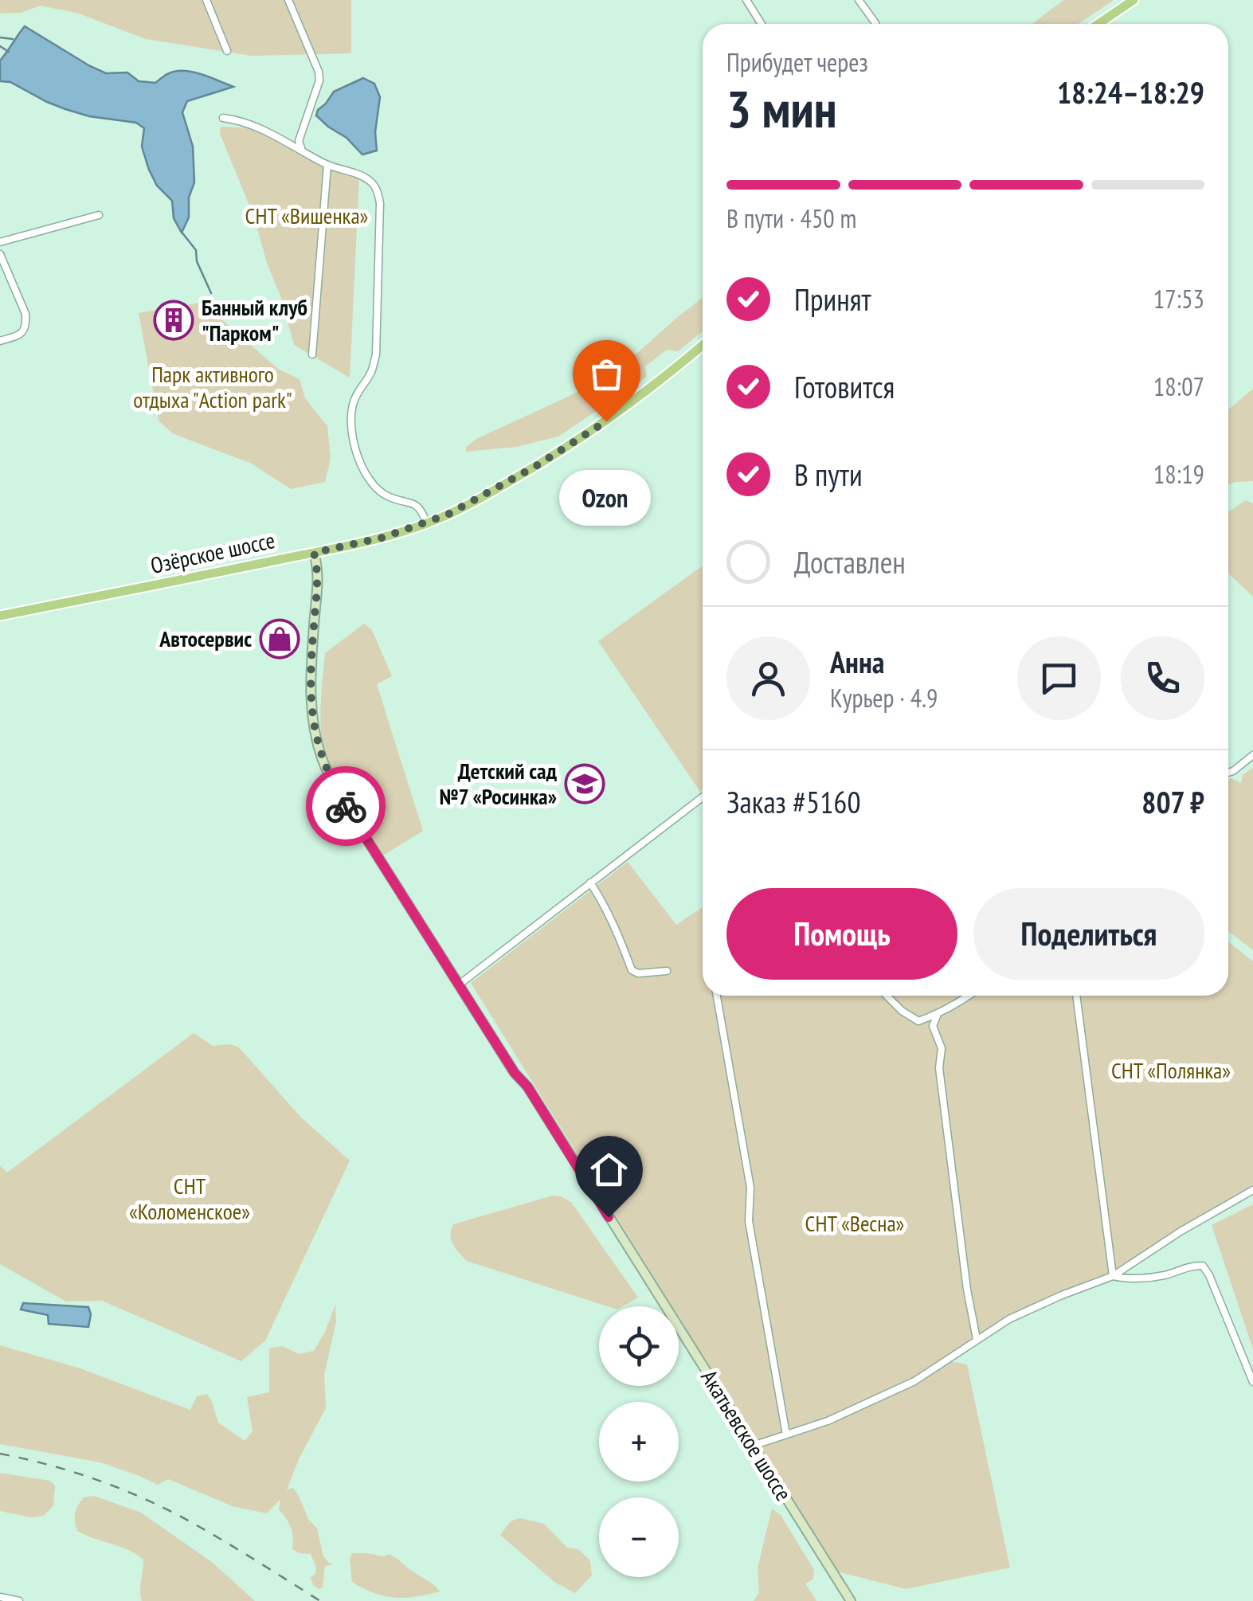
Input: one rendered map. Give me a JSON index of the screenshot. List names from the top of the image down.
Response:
{
  "streets": {
    "main road": ["Озёрское шоссе", "Акатьевское шоссе"]
  },
  "crossings": [
    ["Озёрское шоссе", "Акатьевское шоссе"]
  ],
  "parks": [
    "СНТ «Вишенка»",
    "Парк активного отдыха \"Action park\"",
    "СНТ «Полянка»",
    "СНТ «Коломенское»",
    "СНТ «Весна»"
  ],
  "places": {
    "building": ["Банный клуб \"Парком\""],
    "other": ["Ozon"],
    "shop": ["Автосервис"],
    "school or university": ["Детский сад №7 «Росинка»"]
  },
  "page": {
    "heading": ["3 мин", "Прибудет через", "18:24–18:29"],
    "panel": [
      "Анна",
      "Курьер · 4.9",
      "Заказ #5160",
      "807 ₽"
    ],
    "bar": "В пути · 450 m",
    "list": [
      ["Принят", "17:53"],
      ["Готовится", "18:07"],
      ["В пути", "18:19"],
      "Доставлен"
    ],
    "bubble": "Ozon",
    "buttons": ["Помощь", "Поделиться"],
    "map_buttons": ["+", "−"]
  }
}
